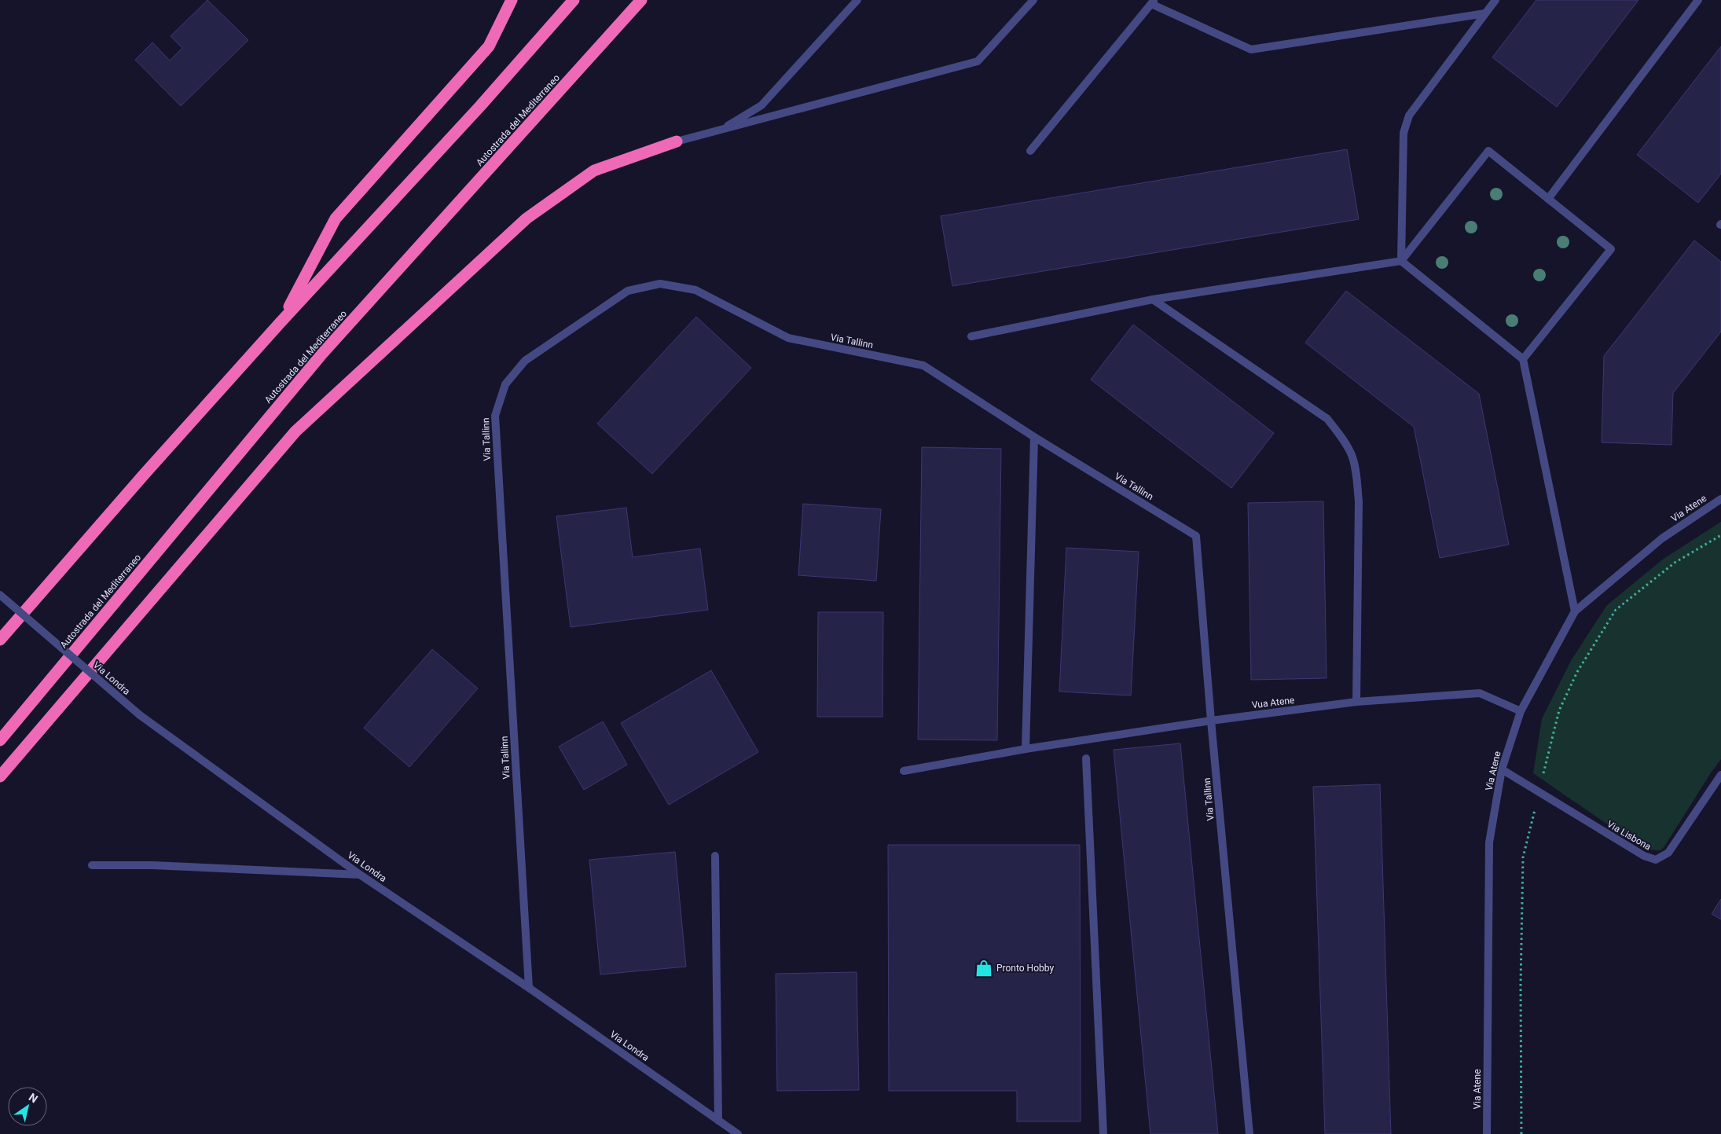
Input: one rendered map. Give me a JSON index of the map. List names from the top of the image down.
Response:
{
  "streets": {
    "highway": ["Autostrada del Mediterraneo"],
    "street": [
      "Via Tallinn",
      "Via Atene",
      "Via Londra",
      "Vua Atene",
      "Via Lisbona"
    ]
  },
  "crossings": [
    ["Via Tallinn", "Via Londra"],
    ["Via Tallinn", "Vua Atene"],
    ["Via Atene", "Vua Atene"],
    ["Via Atene", "Via Lisbona"]
  ],
  "places": {
    "shop": ["Pronto Hobby"]
  },
  "north": "top right"
}
